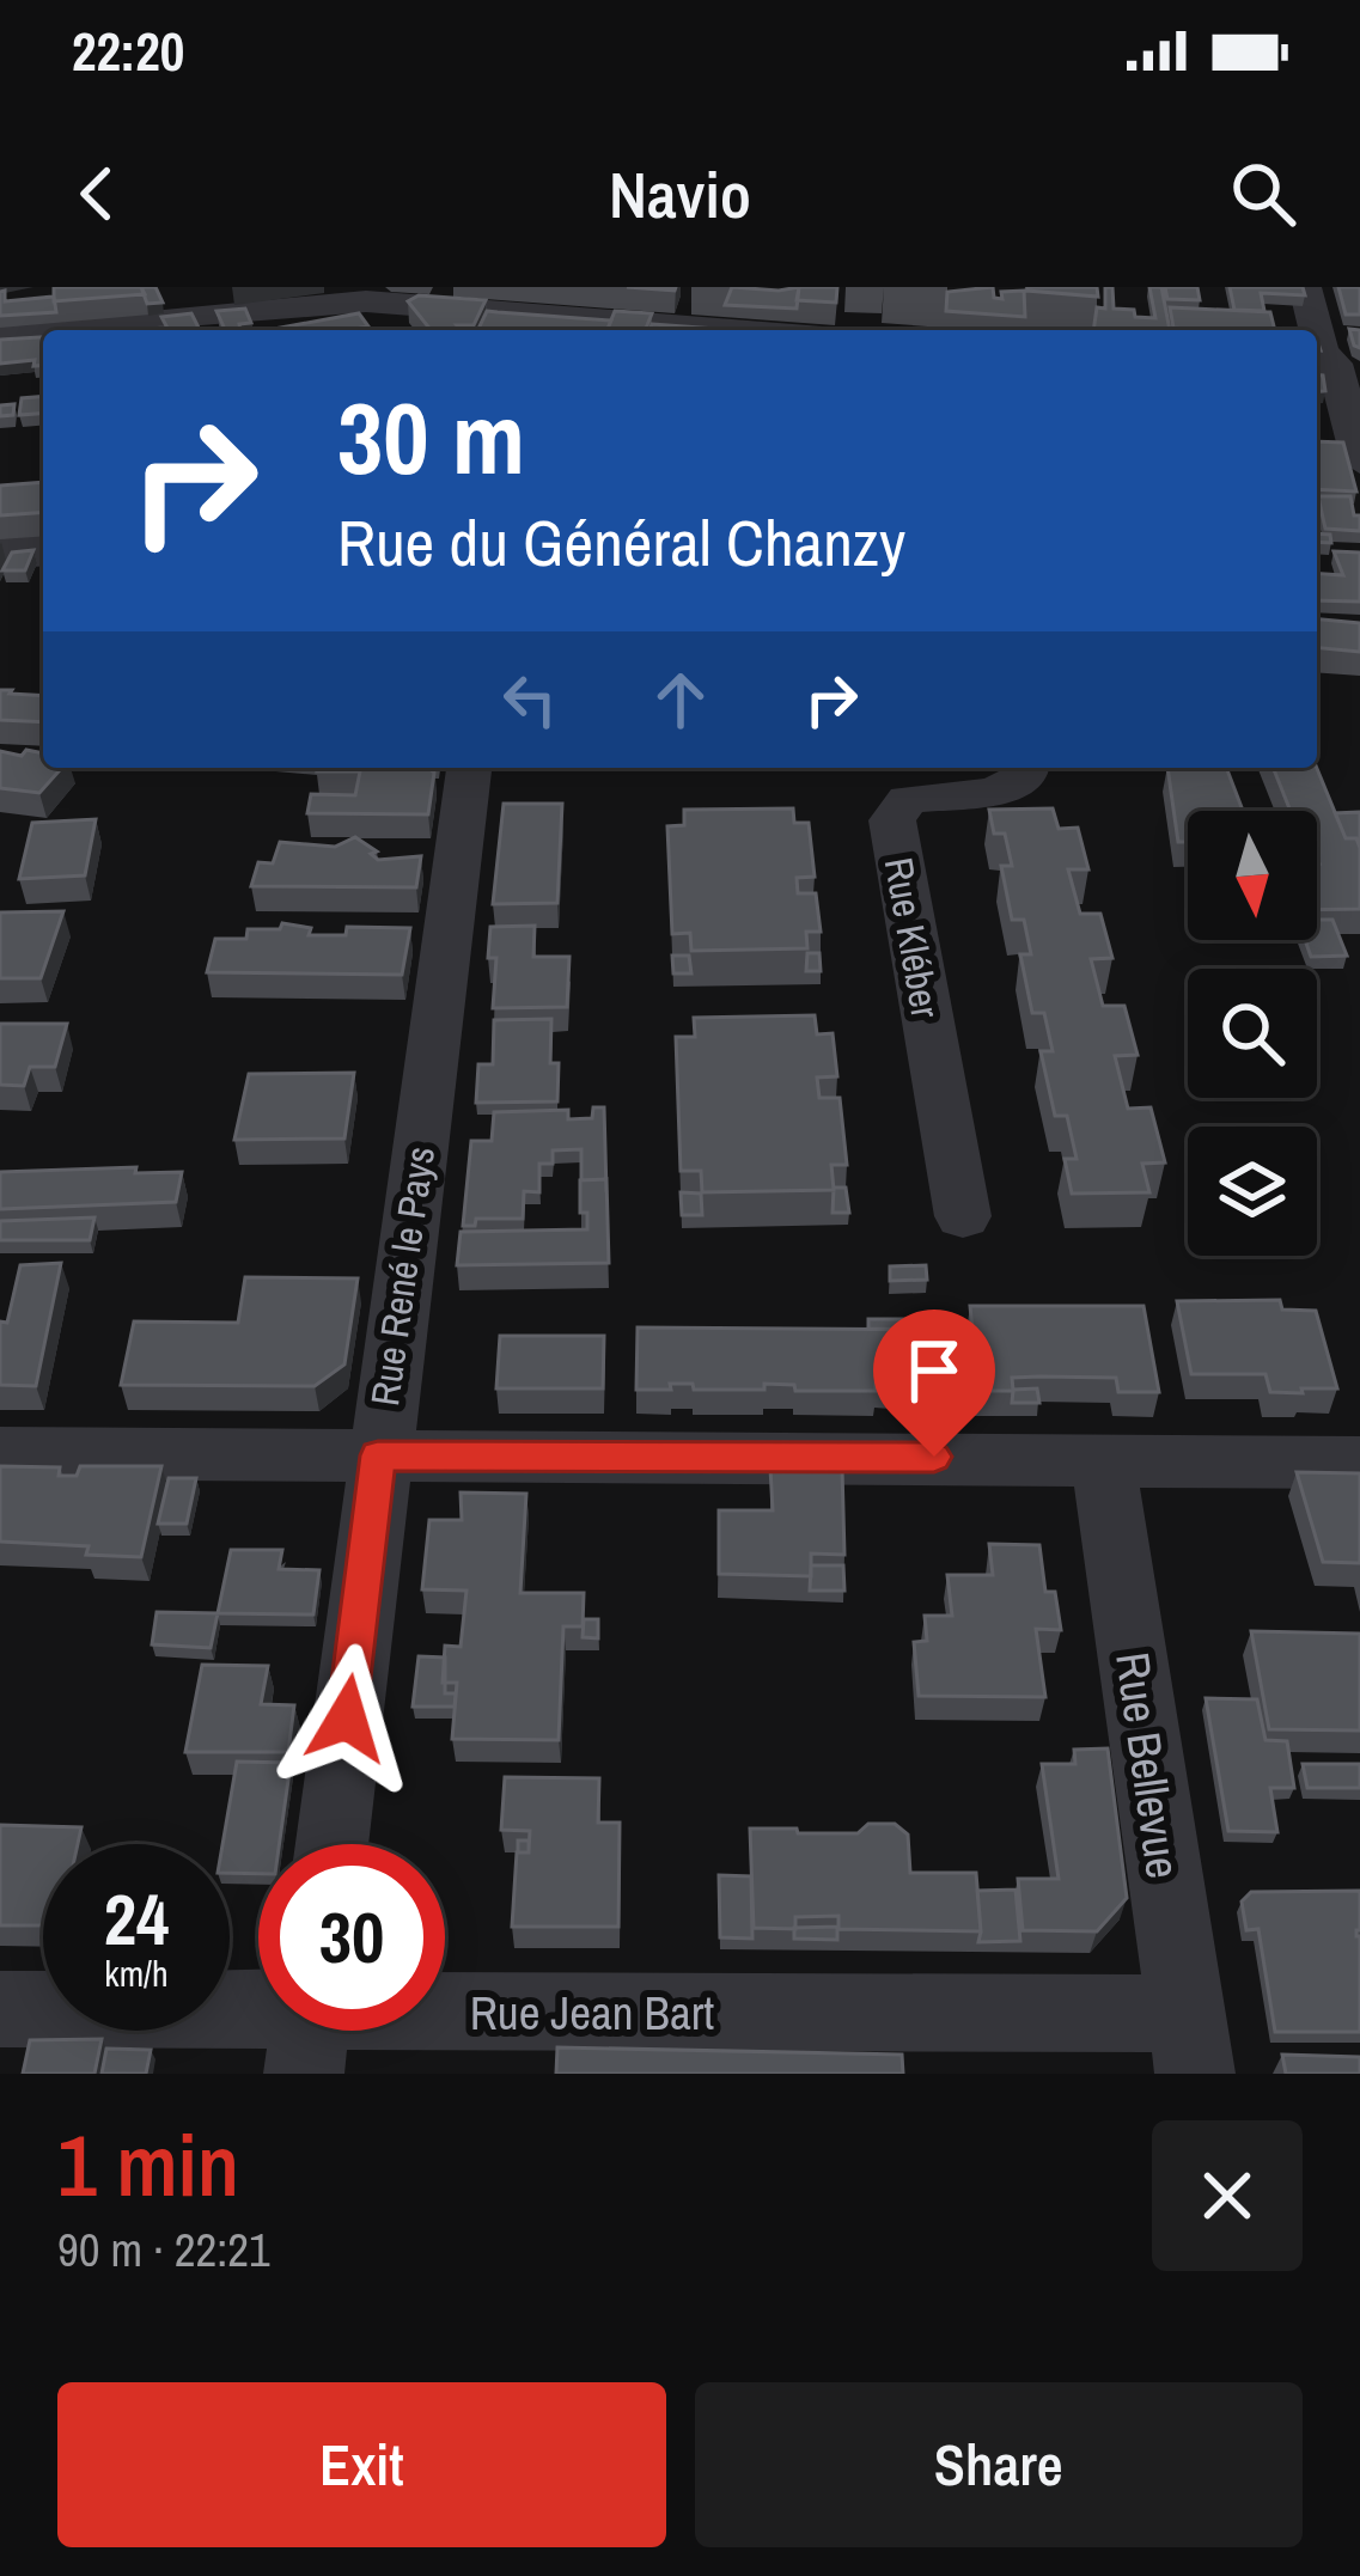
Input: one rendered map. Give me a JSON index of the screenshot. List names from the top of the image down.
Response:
{
  "streets": {
    "street": [
      "Rue Kléber",
      "Rue René le Pays",
      "Rue Bellevue",
      "Rue Jean Bart"
    ]
  },
  "crossings": [
    ["Rue Bellevue", "Rue Jean Bart"]
  ],
  "north": "bottom",
  "page": {
    "status": "22:20",
    "header": "Navio",
    "turn": ["30 m", "Rue du Général Chanzy"],
    "speed": "24 km/h",
    "limit": "30",
    "heading": ["1 min", "90 m · 22:21"],
    "buttons": ["Exit", "Share"]
  }
}
